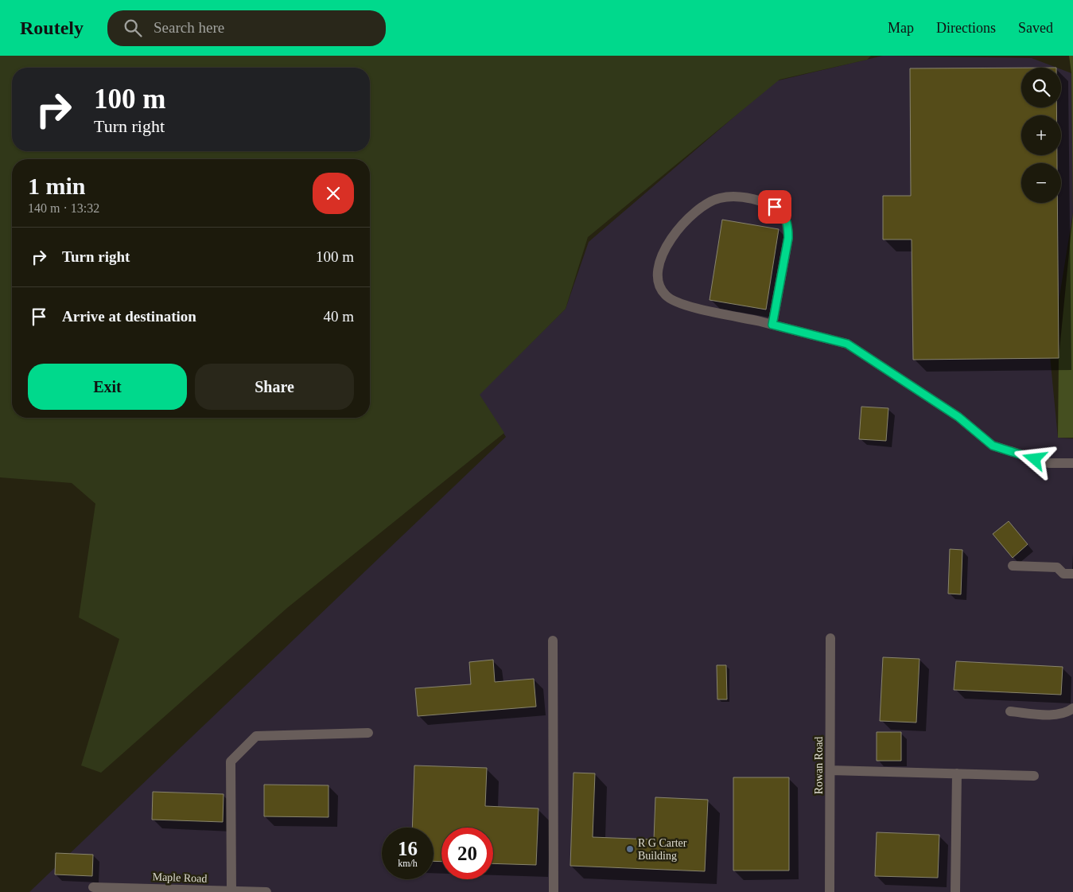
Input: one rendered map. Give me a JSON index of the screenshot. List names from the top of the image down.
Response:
{
  "streets": {
    "street": ["Rowan Road", "Maple Road"]
  },
  "places": ["R G Carter Building"],
  "page": {
    "header": "Routely",
    "search": "Search here",
    "nav": ["Map", "Directions", "Saved"],
    "map_buttons": ["+", "−"],
    "turn": ["100 m", "Turn right"],
    "heading": ["1 min", "140 m · 13:32"],
    "list": [
      {
        "name": "Turn right",
        "value": "100 m"
      },
      {
        "name": "Arrive at destination",
        "value": "40 m"
      }
    ],
    "buttons": ["Exit", "Share"],
    "speed": "16 km/h",
    "limit": "20"
  }
}
